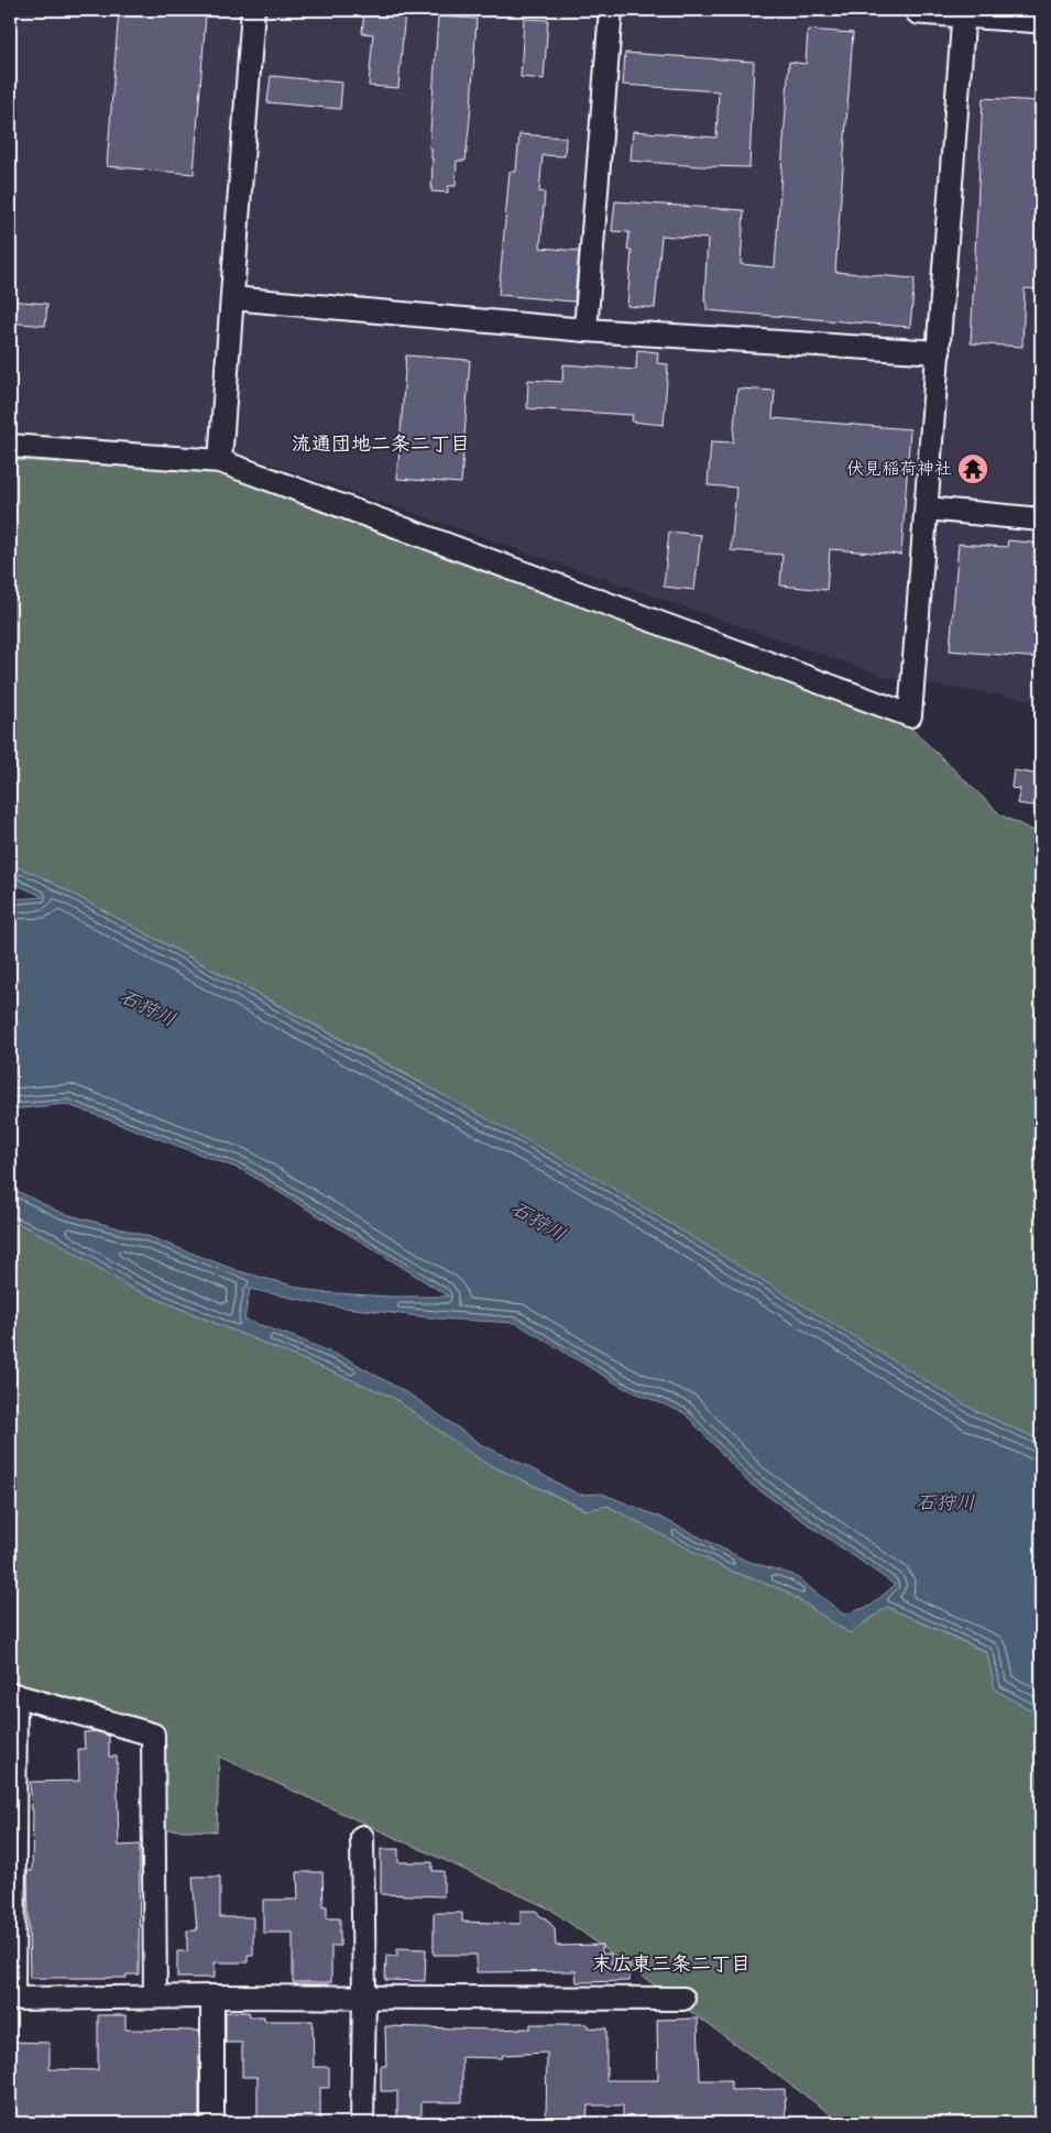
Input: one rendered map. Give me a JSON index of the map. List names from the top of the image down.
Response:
{
  "districts": ["流通団地二条二丁目", "末広東三条二丁目"],
  "water": ["石狩川"],
  "places": {
    "temple": ["伏見稲荷神社"]
  }
}
